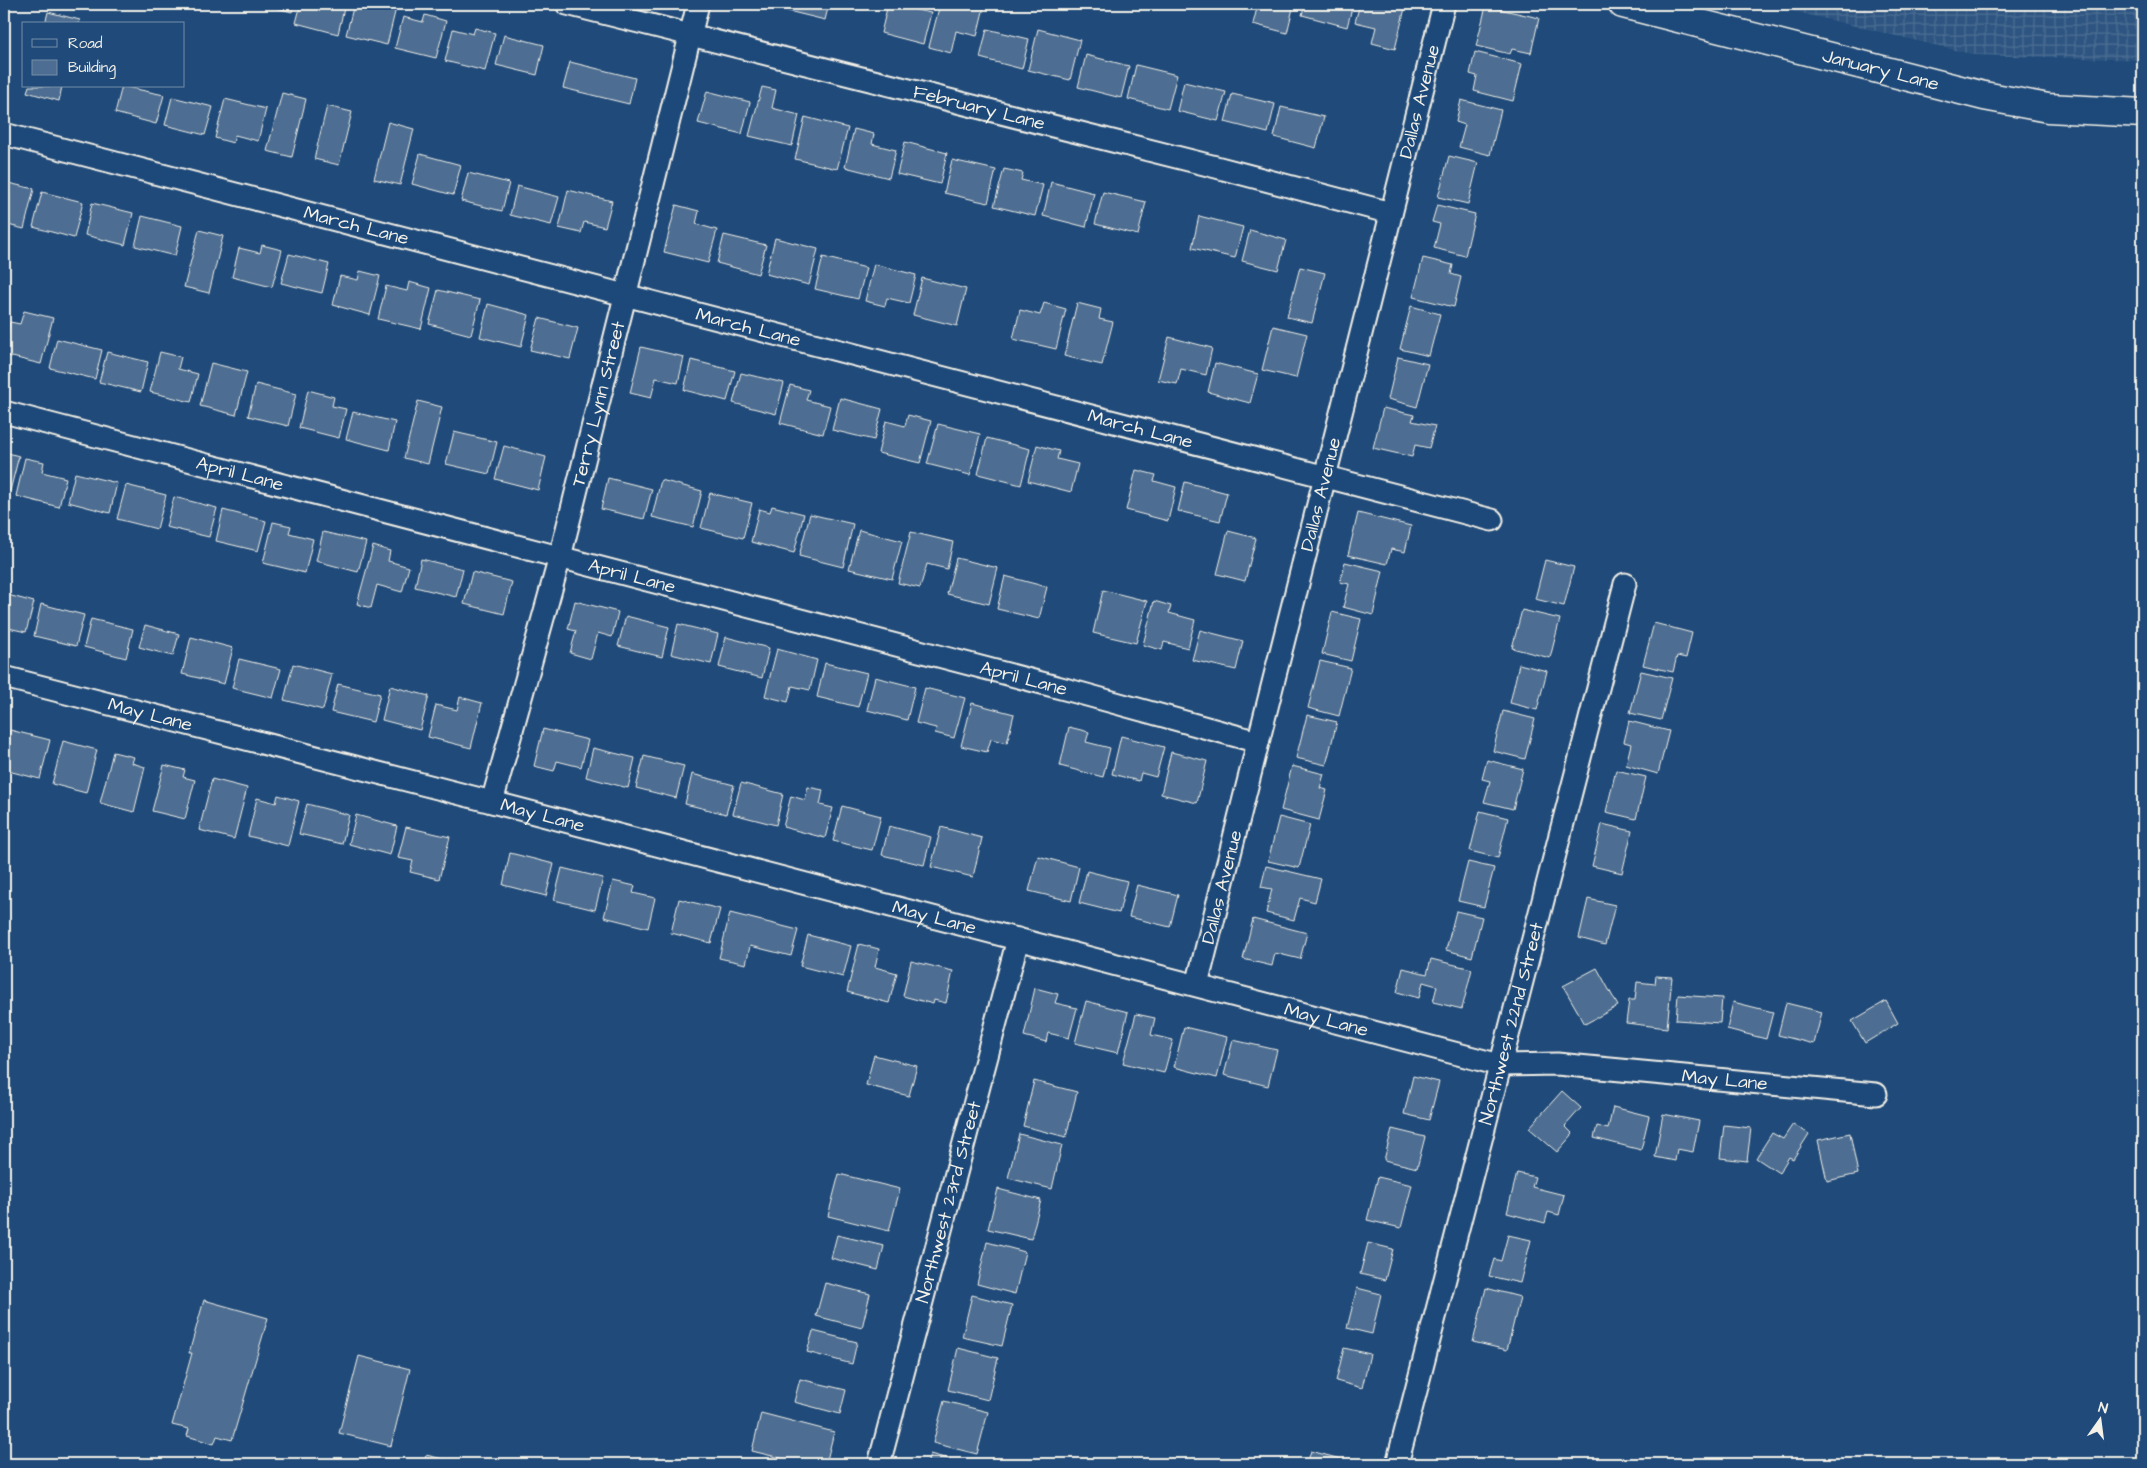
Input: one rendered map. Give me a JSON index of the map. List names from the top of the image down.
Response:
{
  "streets": {
    "street": [
      "January Lane",
      "Dallas Avenue",
      "February Lane",
      "March Lane",
      "Terry Lynn Street",
      "April Lane",
      "May Lane",
      "Northwest 22nd Street",
      "Northwest 23rd Street"
    ]
  },
  "crossings": [
    ["Dallas Avenue", "February Lane"],
    ["Dallas Avenue", "March Lane"],
    ["Dallas Avenue", "April Lane"],
    ["Dallas Avenue", "May Lane"],
    ["February Lane", "Terry Lynn Street"],
    ["March Lane", "Terry Lynn Street"],
    ["Terry Lynn Street", "April Lane"],
    ["Terry Lynn Street", "May Lane"],
    ["May Lane", "Northwest 22nd Street"],
    ["May Lane", "Northwest 23rd Street"]
  ],
  "legend": ["Road", "Building"],
  "north": "top"
}
